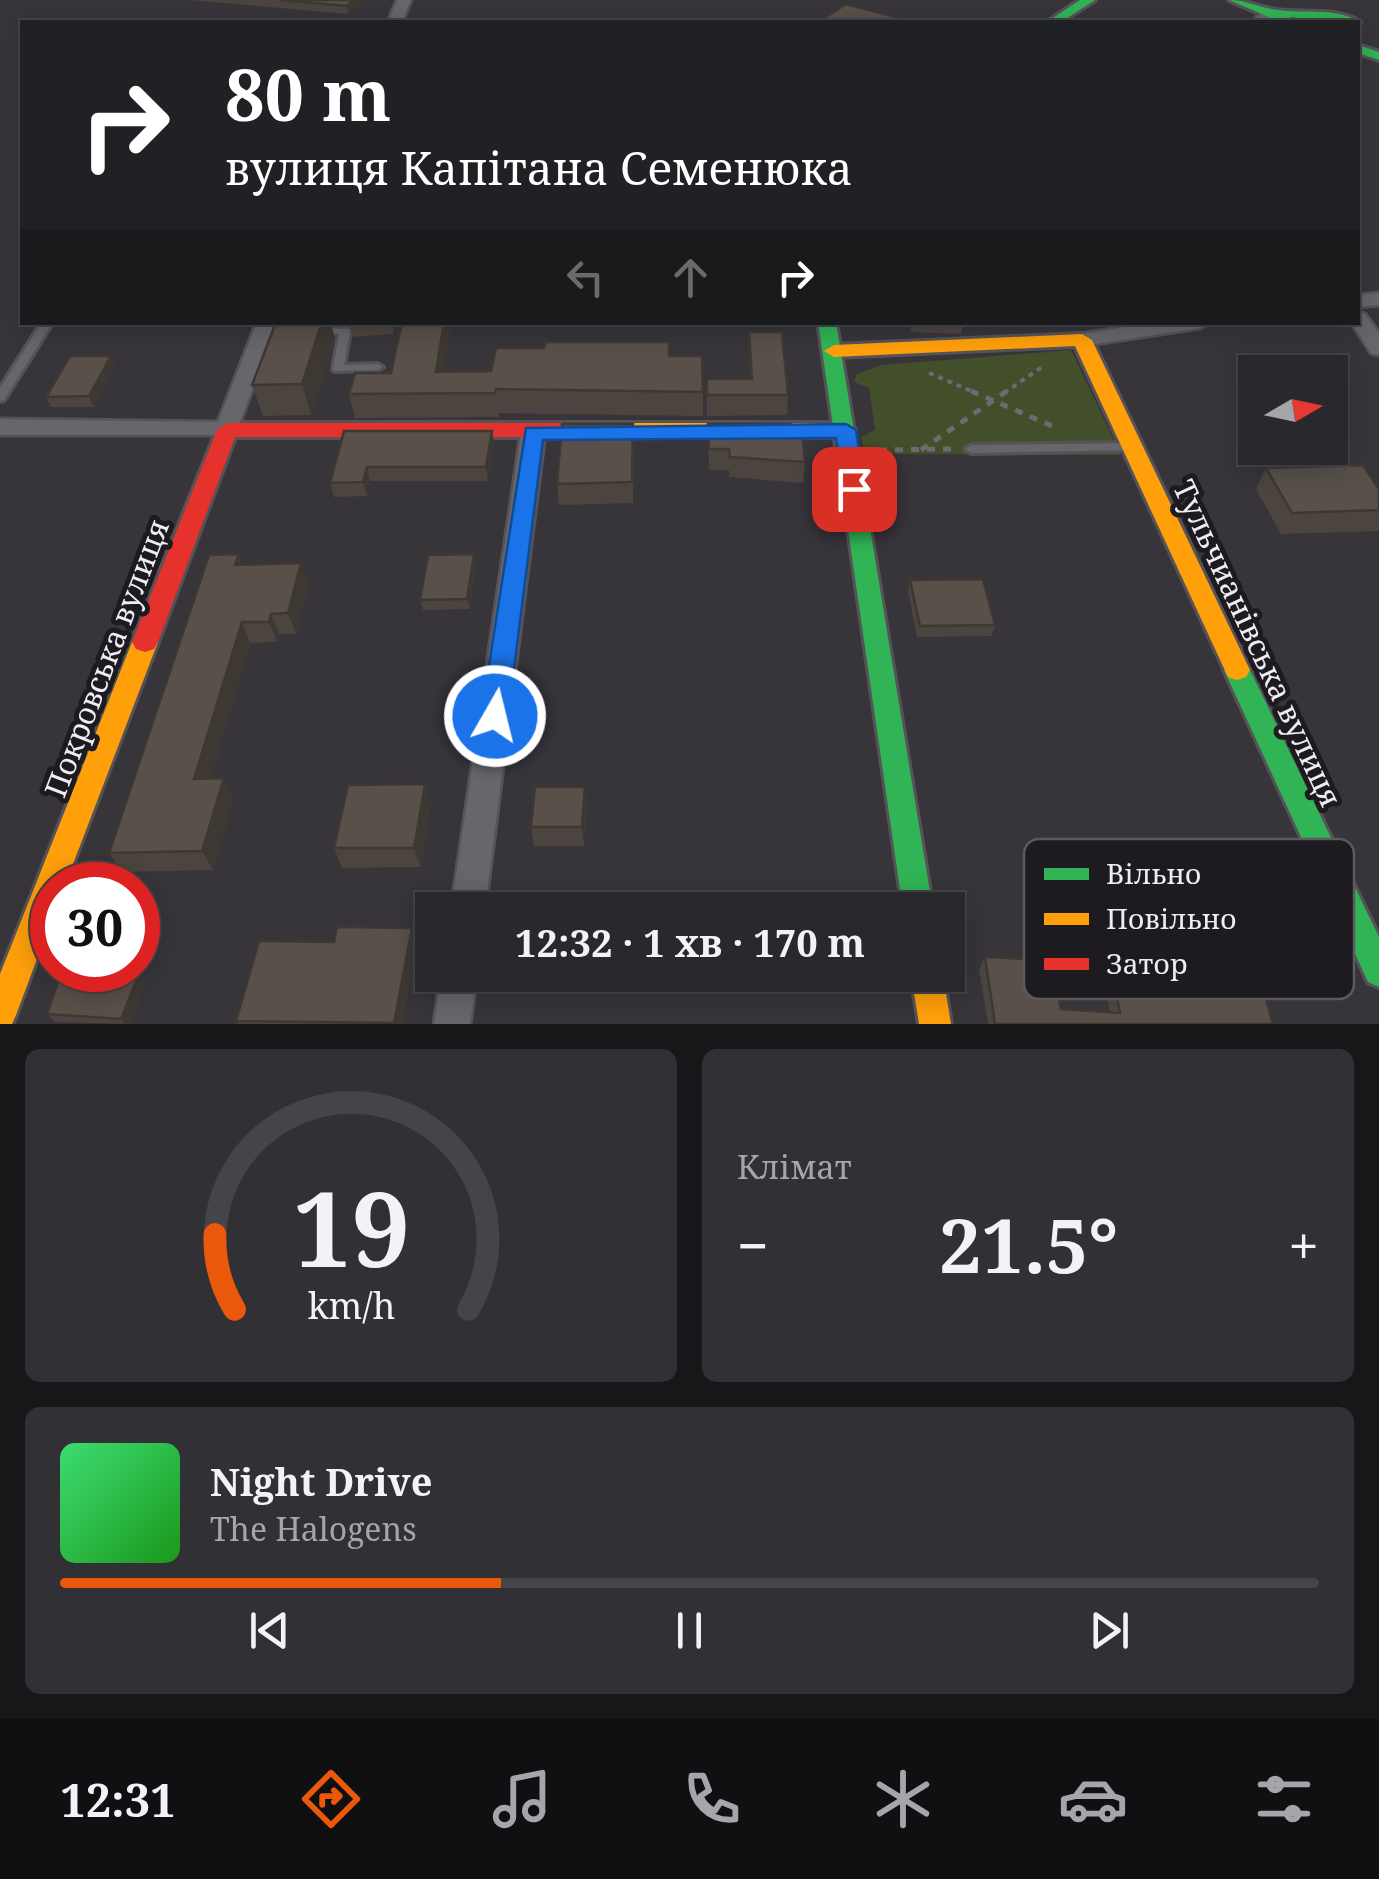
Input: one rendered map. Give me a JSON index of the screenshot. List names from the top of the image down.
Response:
{
  "streets": {
    "main road": ["Тульчианівська вулиця", "Покровська вулиця"]
  },
  "legend": ["Вільно", "Повільно", "Затор"],
  "north": "right",
  "page": {
    "turn": ["80 m", "вулиця Капітана Семенюка"],
    "limit": "30",
    "trip": "12:32 · 1 хв · 170 m",
    "tile": "Клімат",
    "heat": ["−", "21.5°", "+"],
    "song": ["Night Drive", "The Halogens"],
    "tabs": "12:31",
    "gauge": ["19", "km/h"]
  }
}
